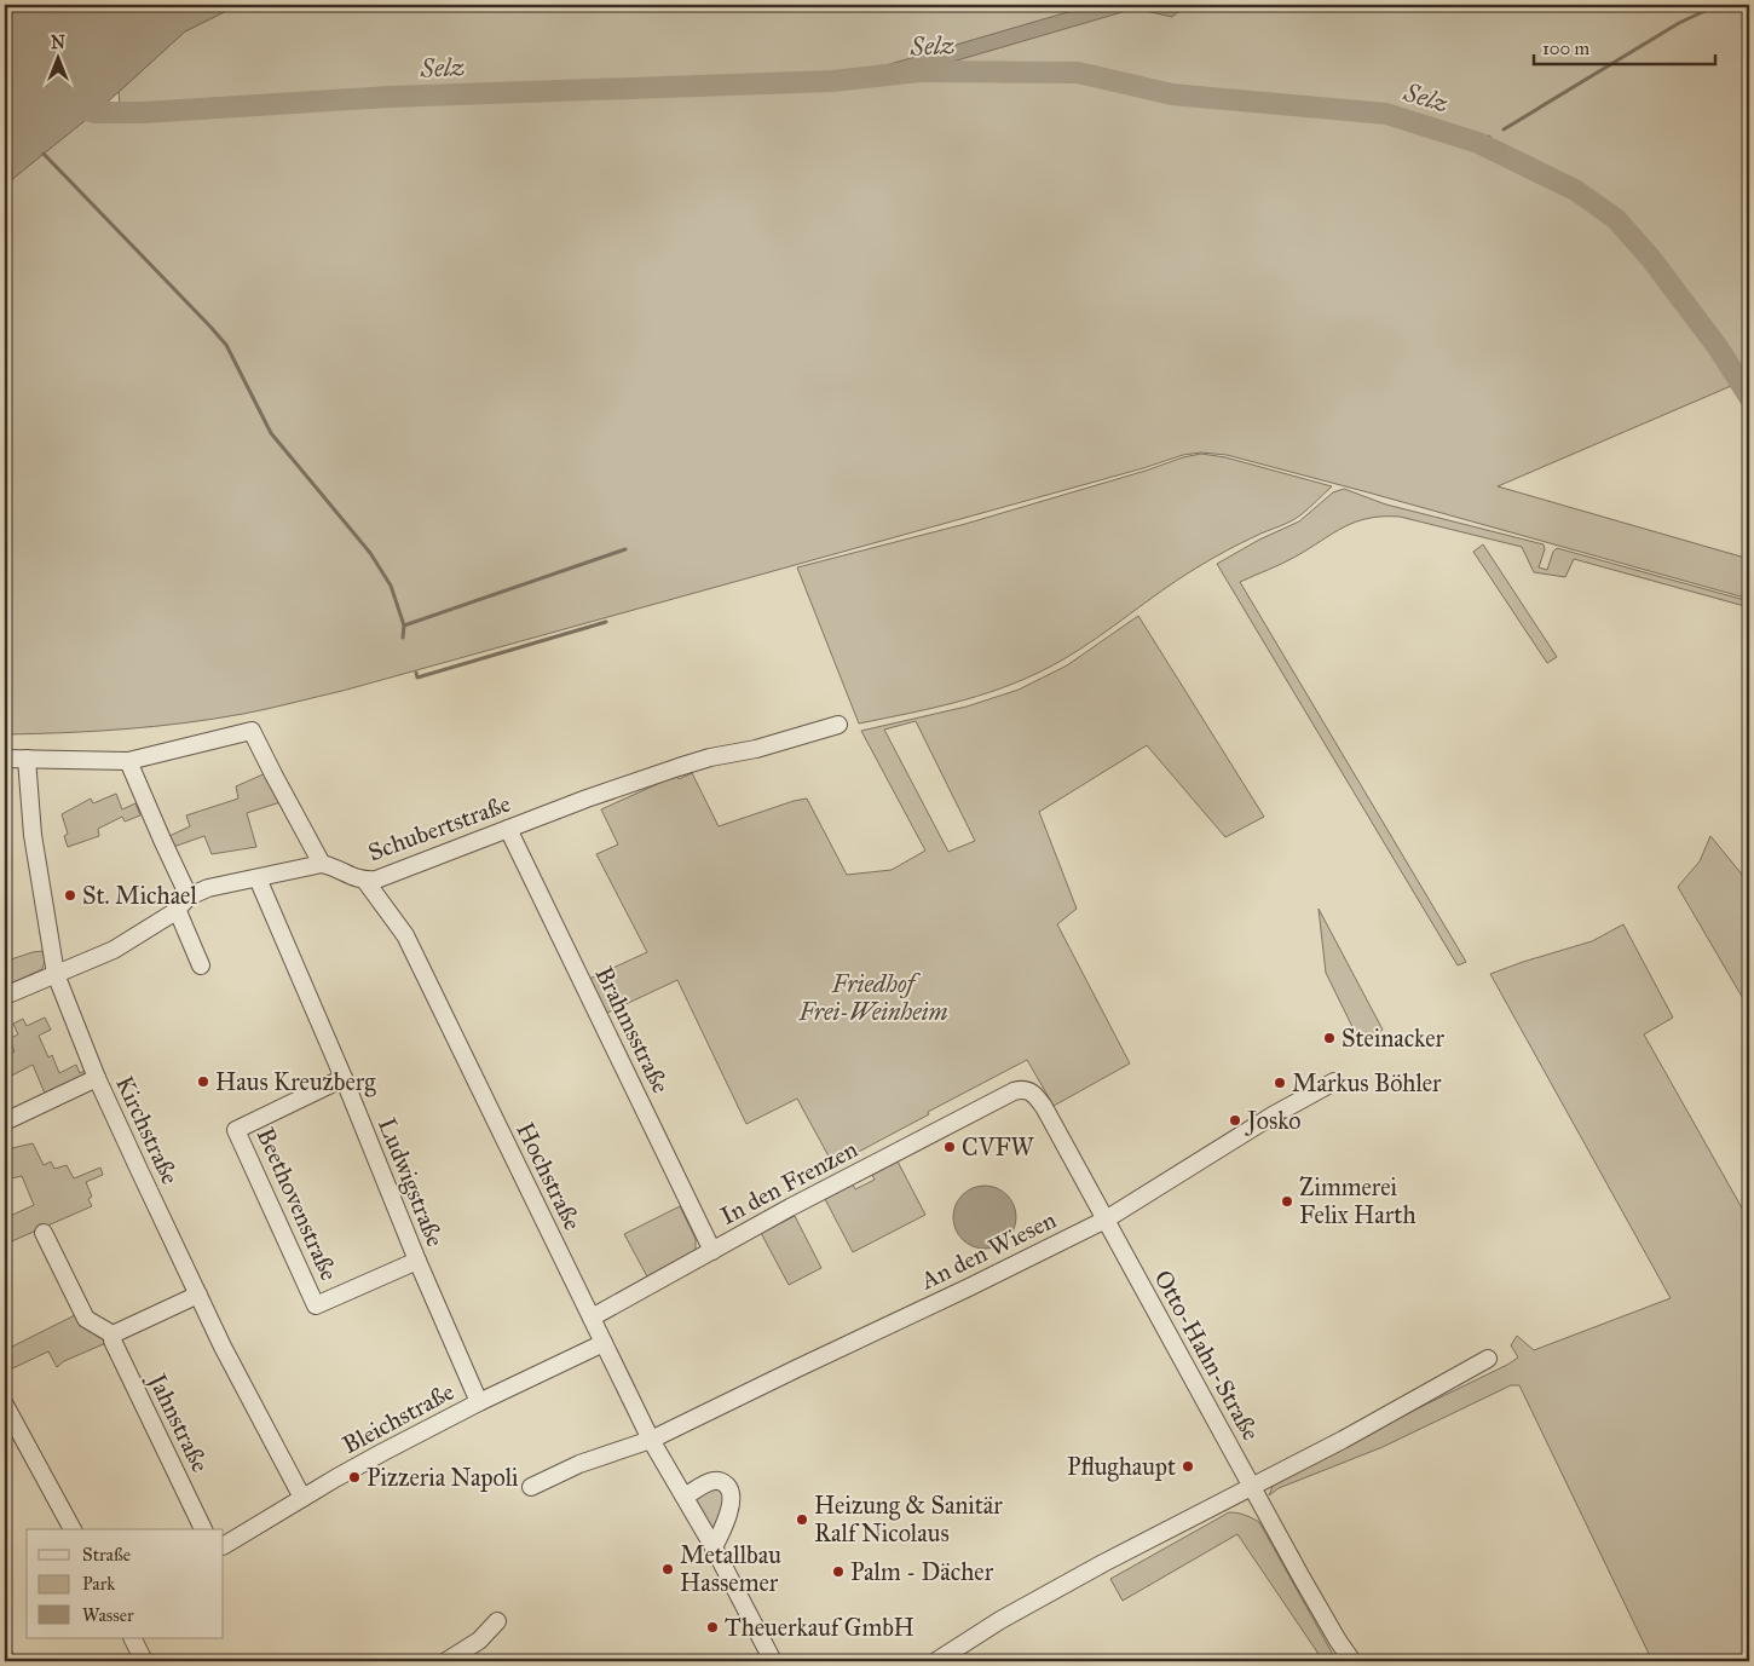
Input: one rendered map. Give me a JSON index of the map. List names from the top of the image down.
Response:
{
  "streets": {
    "street": [
      "Schubertstraße",
      "Brahmsstraße",
      "Kirchstraße",
      "Hochstraße",
      "Ludwigstraße",
      "In den Frenzen",
      "Beethovenstraße",
      "An den Wiesen",
      "Otto-Hahn-Straße",
      "Bleichstraße",
      "Jahnstraße"
    ]
  },
  "crossings": [
    ["Schubertstraße", "Brahmsstraße"],
    ["Schubertstraße", "Hochstraße"],
    ["Brahmsstraße", "In den Frenzen"],
    ["Kirchstraße", "Bleichstraße"],
    ["Hochstraße", "In den Frenzen"],
    ["Hochstraße", "An den Wiesen"],
    ["Hochstraße", "Bleichstraße"],
    ["Ludwigstraße", "Beethovenstraße"],
    ["Ludwigstraße", "Bleichstraße"],
    ["In den Frenzen", "Otto-Hahn-Straße"],
    ["An den Wiesen", "Otto-Hahn-Straße"]
  ],
  "water": ["Selz"],
  "parks": ["Friedhof Frei-Weinheim"],
  "places": [
    "St. Michael",
    "Steinacker",
    "Haus Kreuzberg",
    "Markus Böhler",
    "Josko",
    "CVFW",
    "Zimmerei Felix Harth",
    "Pflughaupt",
    "Pizzeria Napoli",
    "Heizung & Sanitär Ralf Nicolaus",
    "Metallbau Hassemer",
    "Palm - Dächer",
    "Theuerkauf GmbH"
  ],
  "legend": ["Straße", "Park", "Wasser"],
  "scale_bar": "100 m",
  "north": "top"
}
